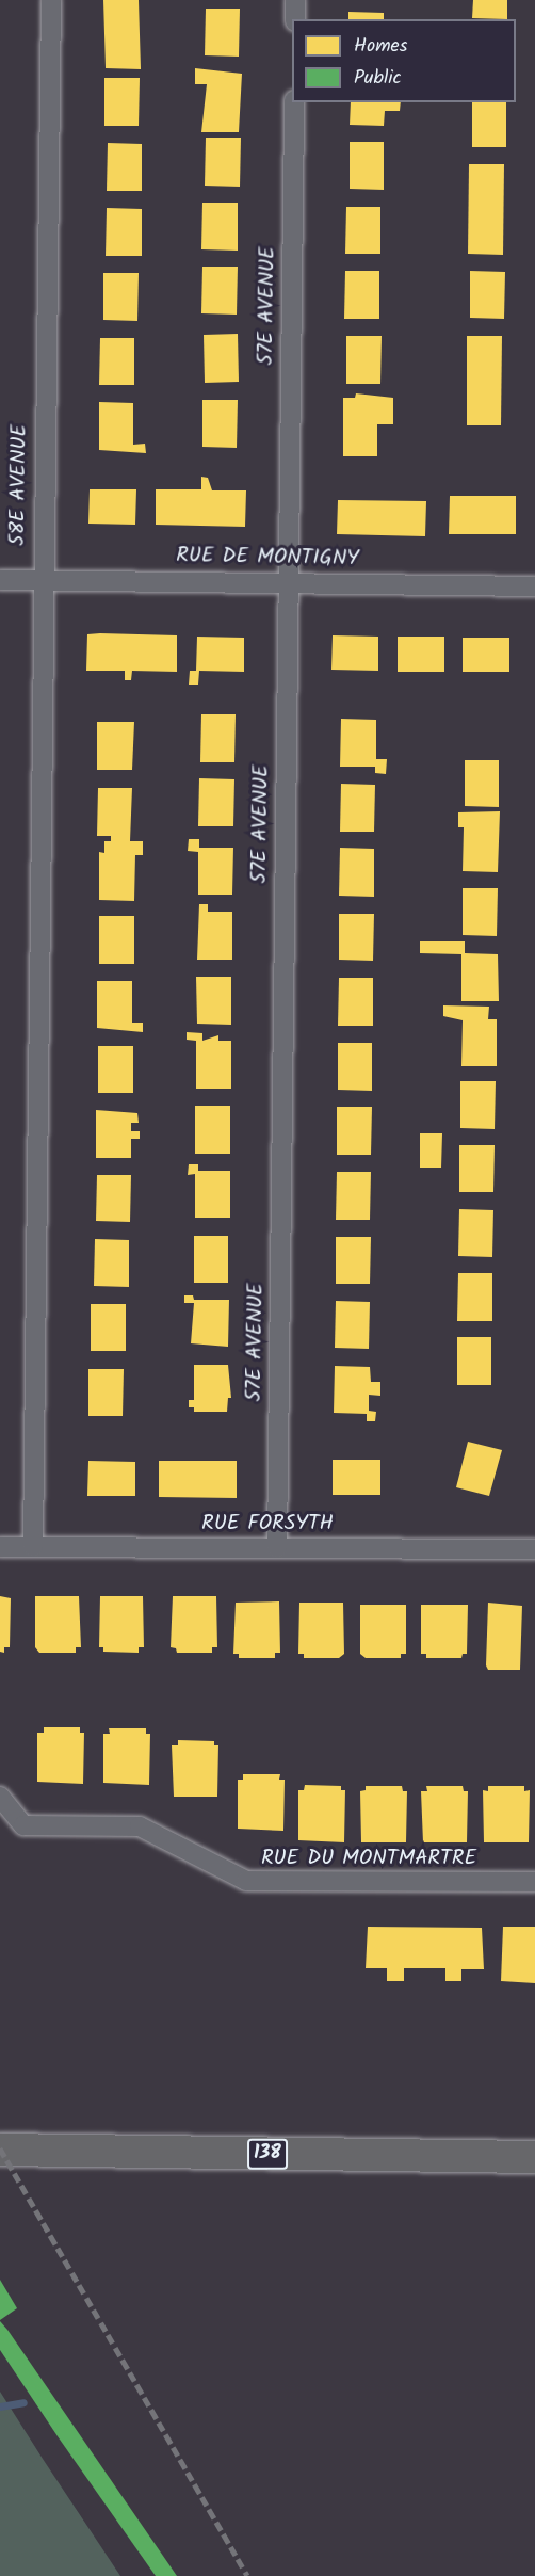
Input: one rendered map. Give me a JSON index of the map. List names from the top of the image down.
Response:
{
  "streets": {
    "main road": ["138"],
    "street": [
      "57E AVENUE",
      "58E AVENUE",
      "RUE DE MONTIGNY",
      "RUE FORSYTH",
      "RUE DU MONTMARTRE"
    ]
  },
  "crossings": [
    ["57E AVENUE", "RUE DE MONTIGNY"],
    ["57E AVENUE", "RUE FORSYTH"],
    ["58E AVENUE", "RUE DE MONTIGNY"],
    ["58E AVENUE", "RUE FORSYTH"]
  ],
  "legend": ["Homes", "Public"]
}
